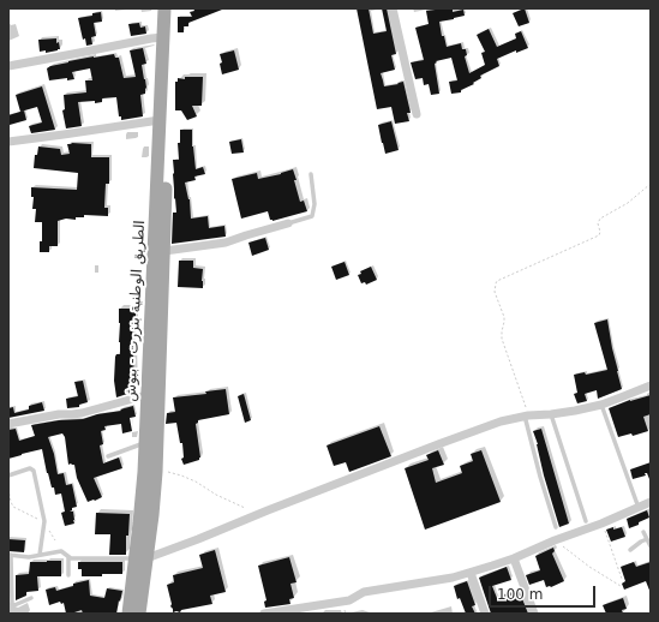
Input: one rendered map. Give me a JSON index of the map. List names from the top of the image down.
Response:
{
  "streets": {
    "main road": ["الطريق الوطنية بنزرت - ببوش"]
  },
  "scale_bar": "100 m"
}
